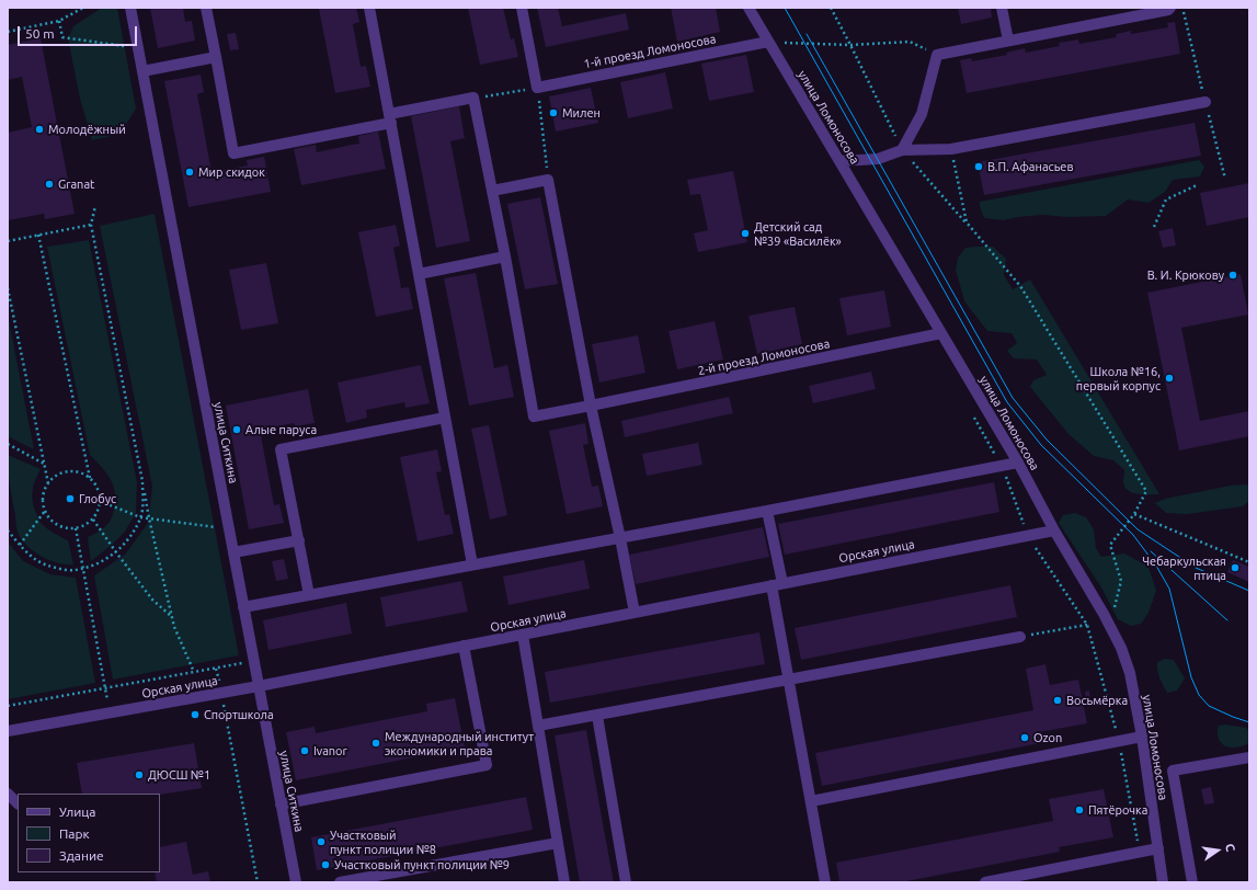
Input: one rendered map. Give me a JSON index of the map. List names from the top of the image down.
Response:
{
  "streets": {
    "street": [
      "1-й проезд Ломоносова",
      "улица Ломоносова",
      "2-й проезд Ломоносова",
      "улица Ситкина",
      "Орская улица"
    ]
  },
  "crossings": [
    ["1-й проезд Ломоносова", "улица Ломоносова"],
    ["улица Ломоносова", "2-й проезд Ломоносова"],
    ["улица Ломоносова", "Орская улица"],
    ["улица Ситкина", "Орская улица"]
  ],
  "places": [
    "Милен",
    "Молодёжный",
    "В.П. Афанасьев",
    "Мир скидок",
    "Granat",
    "Детский сад №39 «Василёк»",
    "В. И. Крюкову",
    "Школа №16, первый корпус",
    "Алые паруса",
    "Глобус",
    "Чебаркульская птица",
    "Восьмёрка",
    "Спортшкола",
    "Ozon",
    "Международный институт экономики и права",
    "Ivanor",
    "ДЮСШ №1",
    "Пятёрочка",
    "Участковый пункт полиции №8",
    "Участковый пункт полиции №9"
  ],
  "legend": ["Улица", "Парк", "Здание"],
  "scale_bar": "50 m",
  "north": "right"
}
